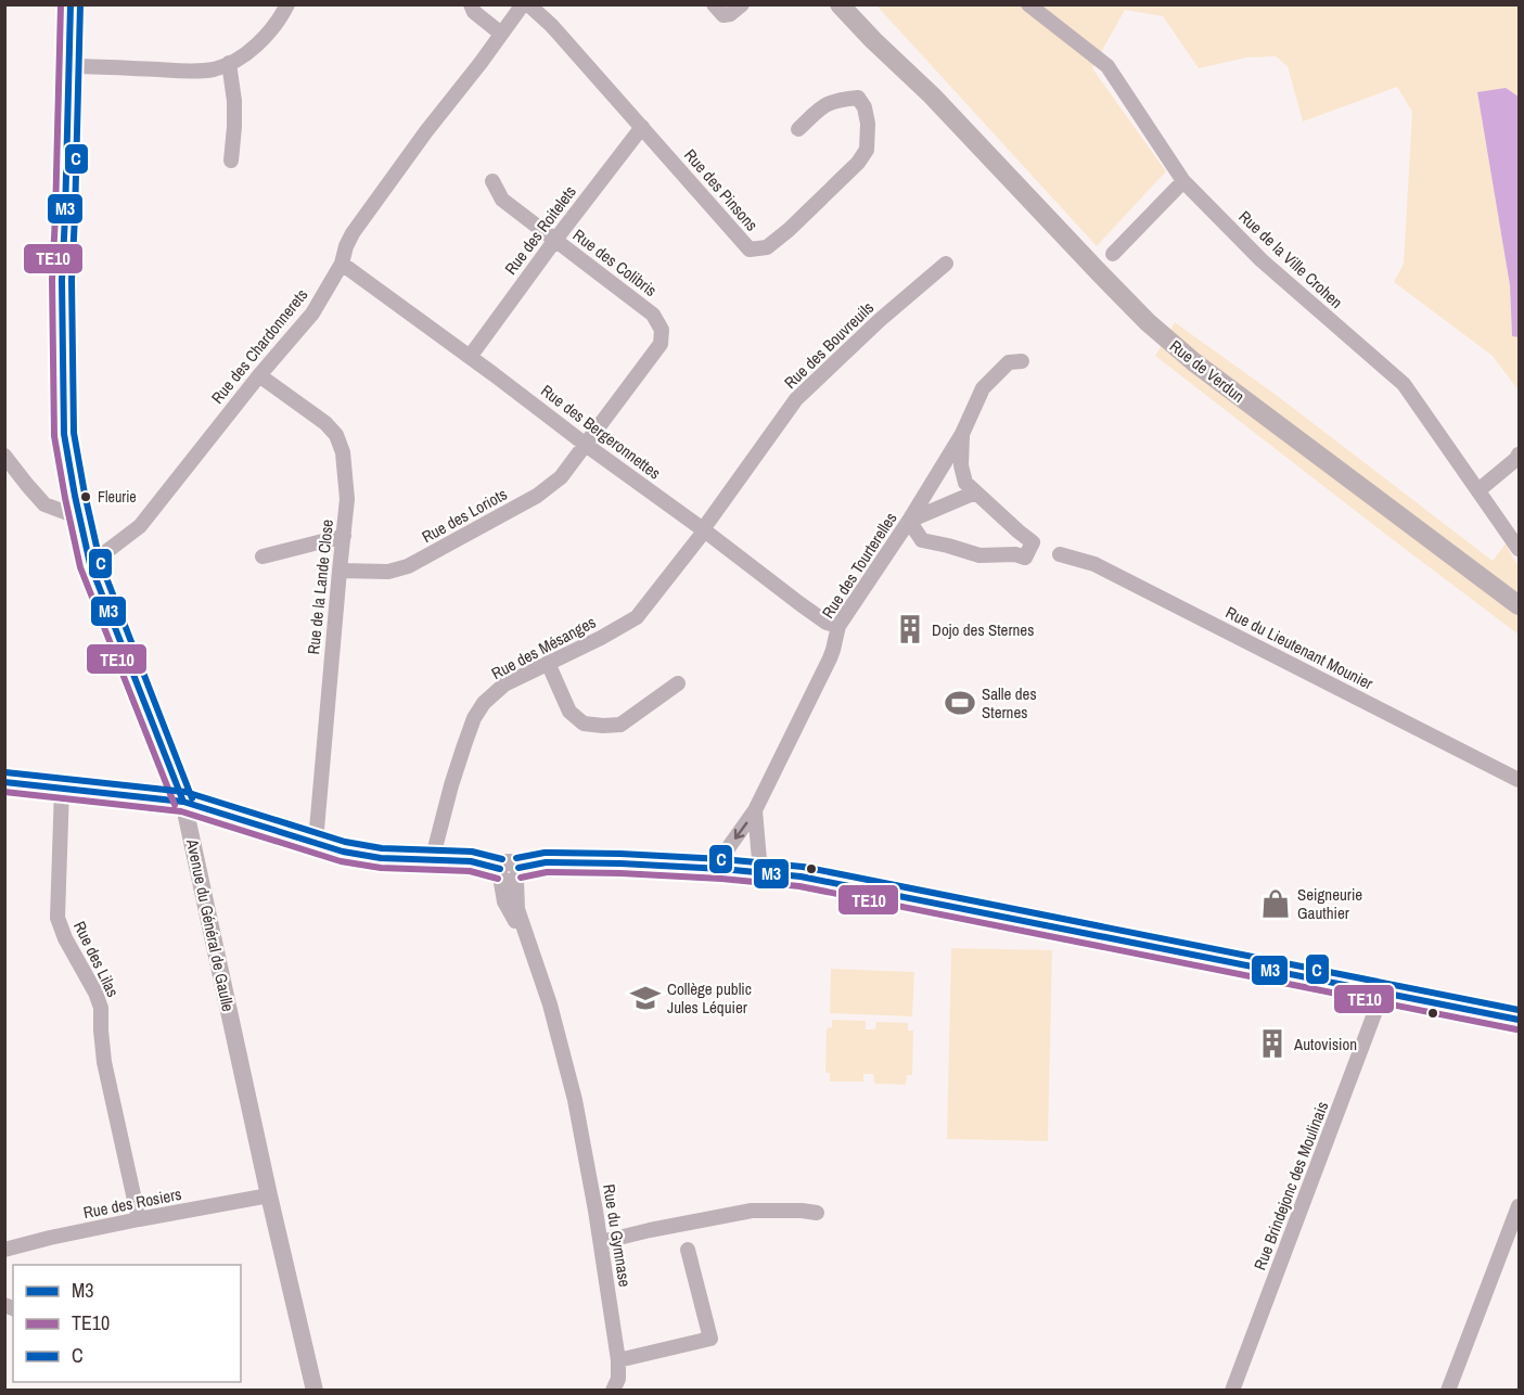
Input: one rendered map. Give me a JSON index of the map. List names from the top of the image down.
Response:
{
  "streets": {
    "main road": ["Rue de Verdun"],
    "street": [
      "Rue des Pinsons",
      "Rue des Roitelets",
      "Rue de la Ville Crohen",
      "Rue des Colibris",
      "Rue des Bouvreuils",
      "Rue des Chardonnerets",
      "Rue des Bergeronnettes",
      "Rue des Loriots",
      "Rue des Tourterelles",
      "Rue de la Lande Close",
      "Rue des Mésanges",
      "Rue du Lieutenant Mounier",
      "Avenue du Général de Gaulle",
      "Rue des Lilas",
      "Rue Brindejonc des Moulinais",
      "Rue des Rosiers",
      "Rue du Gymnase"
    ]
  },
  "crossings": [
    ["Rue des Pinsons", "Rue des Roitelets"],
    ["Rue des Roitelets", "Rue des Colibris"],
    ["Rue des Roitelets", "Rue des Bergeronnettes"],
    ["Rue des Colibris", "Rue des Bergeronnettes"],
    ["Rue des Colibris", "Rue des Loriots"],
    ["Rue des Bouvreuils", "Rue des Bergeronnettes"],
    ["Rue des Bouvreuils", "Rue des Mésanges"],
    ["Rue des Chardonnerets", "Rue des Bergeronnettes"],
    ["Rue des Chardonnerets", "Rue de la Lande Close"],
    ["Rue des Chardonnerets", "Avenue du Général de Gaulle"],
    ["Rue des Bergeronnettes", "Rue des Loriots"],
    ["Rue des Bergeronnettes", "Rue des Tourterelles"],
    ["Rue des Bergeronnettes", "Rue des Mésanges"],
    ["Rue des Loriots", "Rue de la Lande Close"],
    ["Avenue du Général de Gaulle", "Rue des Rosiers"],
    ["Rue des Lilas", "Rue des Rosiers"]
  ],
  "places": {
    "other": ["Fleurie"],
    "building": ["Dojo des Sternes", "Autovision"],
    "sports": ["Salle des Sternes"],
    "shop": ["Seigneurie Gauthier"],
    "school or university": ["Collège public Jules Léquier"]
  },
  "lines": ["transit line M3", "transit line TE10", "transit line C"],
  "legend": ["M3", "TE10", "C"]
}
